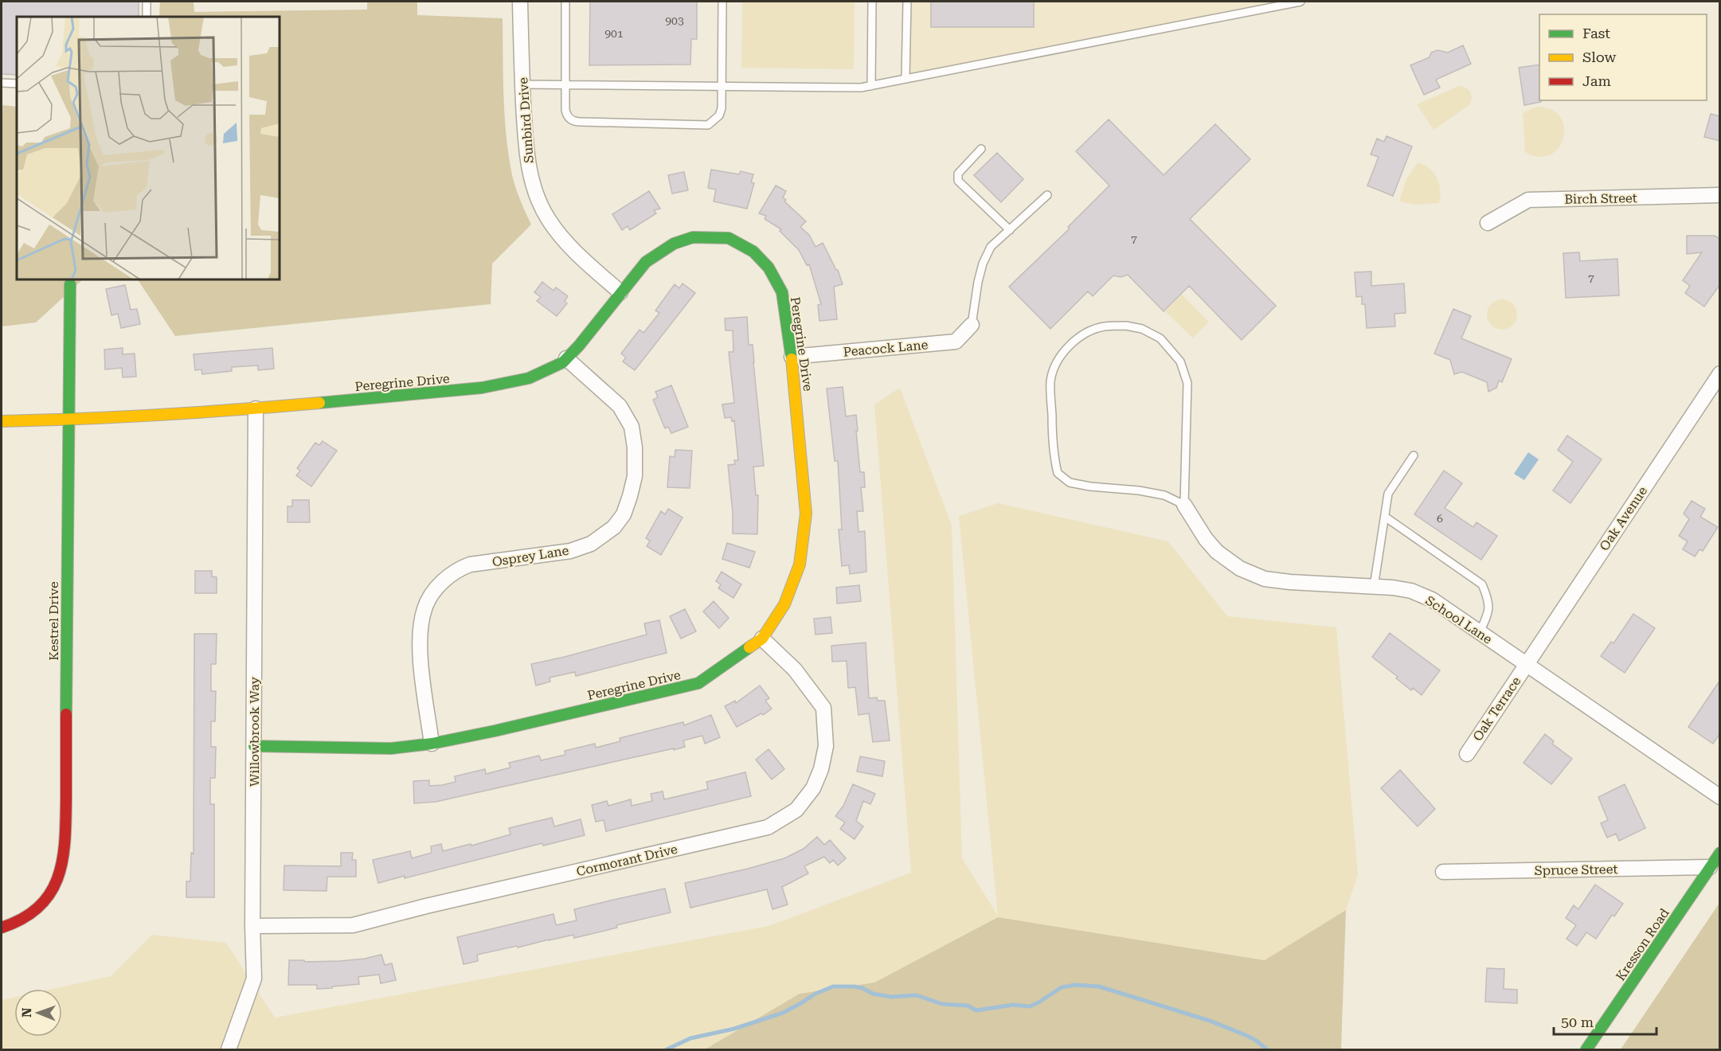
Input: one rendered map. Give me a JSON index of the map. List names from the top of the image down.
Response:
{
  "streets": {
    "street": [
      "Sunbird Drive",
      "Birch Street",
      "Peregrine Drive",
      "Peacock Lane",
      "Oak Avenue",
      "Osprey Lane",
      "School Lane",
      "Kestrel Drive",
      "Oak Terrace",
      "Willowbrook Way",
      "Cormorant Drive",
      "Spruce Street",
      "Kresson Road"
    ]
  },
  "crossings": [
    ["Sunbird Drive", "Peregrine Drive"],
    ["Peregrine Drive", "Peacock Lane"],
    ["Peregrine Drive", "Osprey Lane"],
    ["Peregrine Drive", "Kestrel Drive"],
    ["Peregrine Drive", "Willowbrook Way"],
    ["Peregrine Drive", "Cormorant Drive"],
    ["Oak Avenue", "School Lane"],
    ["Oak Avenue", "Oak Terrace"],
    ["School Lane", "Oak Terrace"],
    ["Willowbrook Way", "Cormorant Drive"],
    ["Spruce Street", "Kresson Road"]
  ],
  "house_numbers": [
    "903",
    "901",
    "7",
    "7",
    "6"
  ],
  "legend": ["Fast", "Slow", "Jam"],
  "scale_bar": "50 m",
  "north": "left"
}
